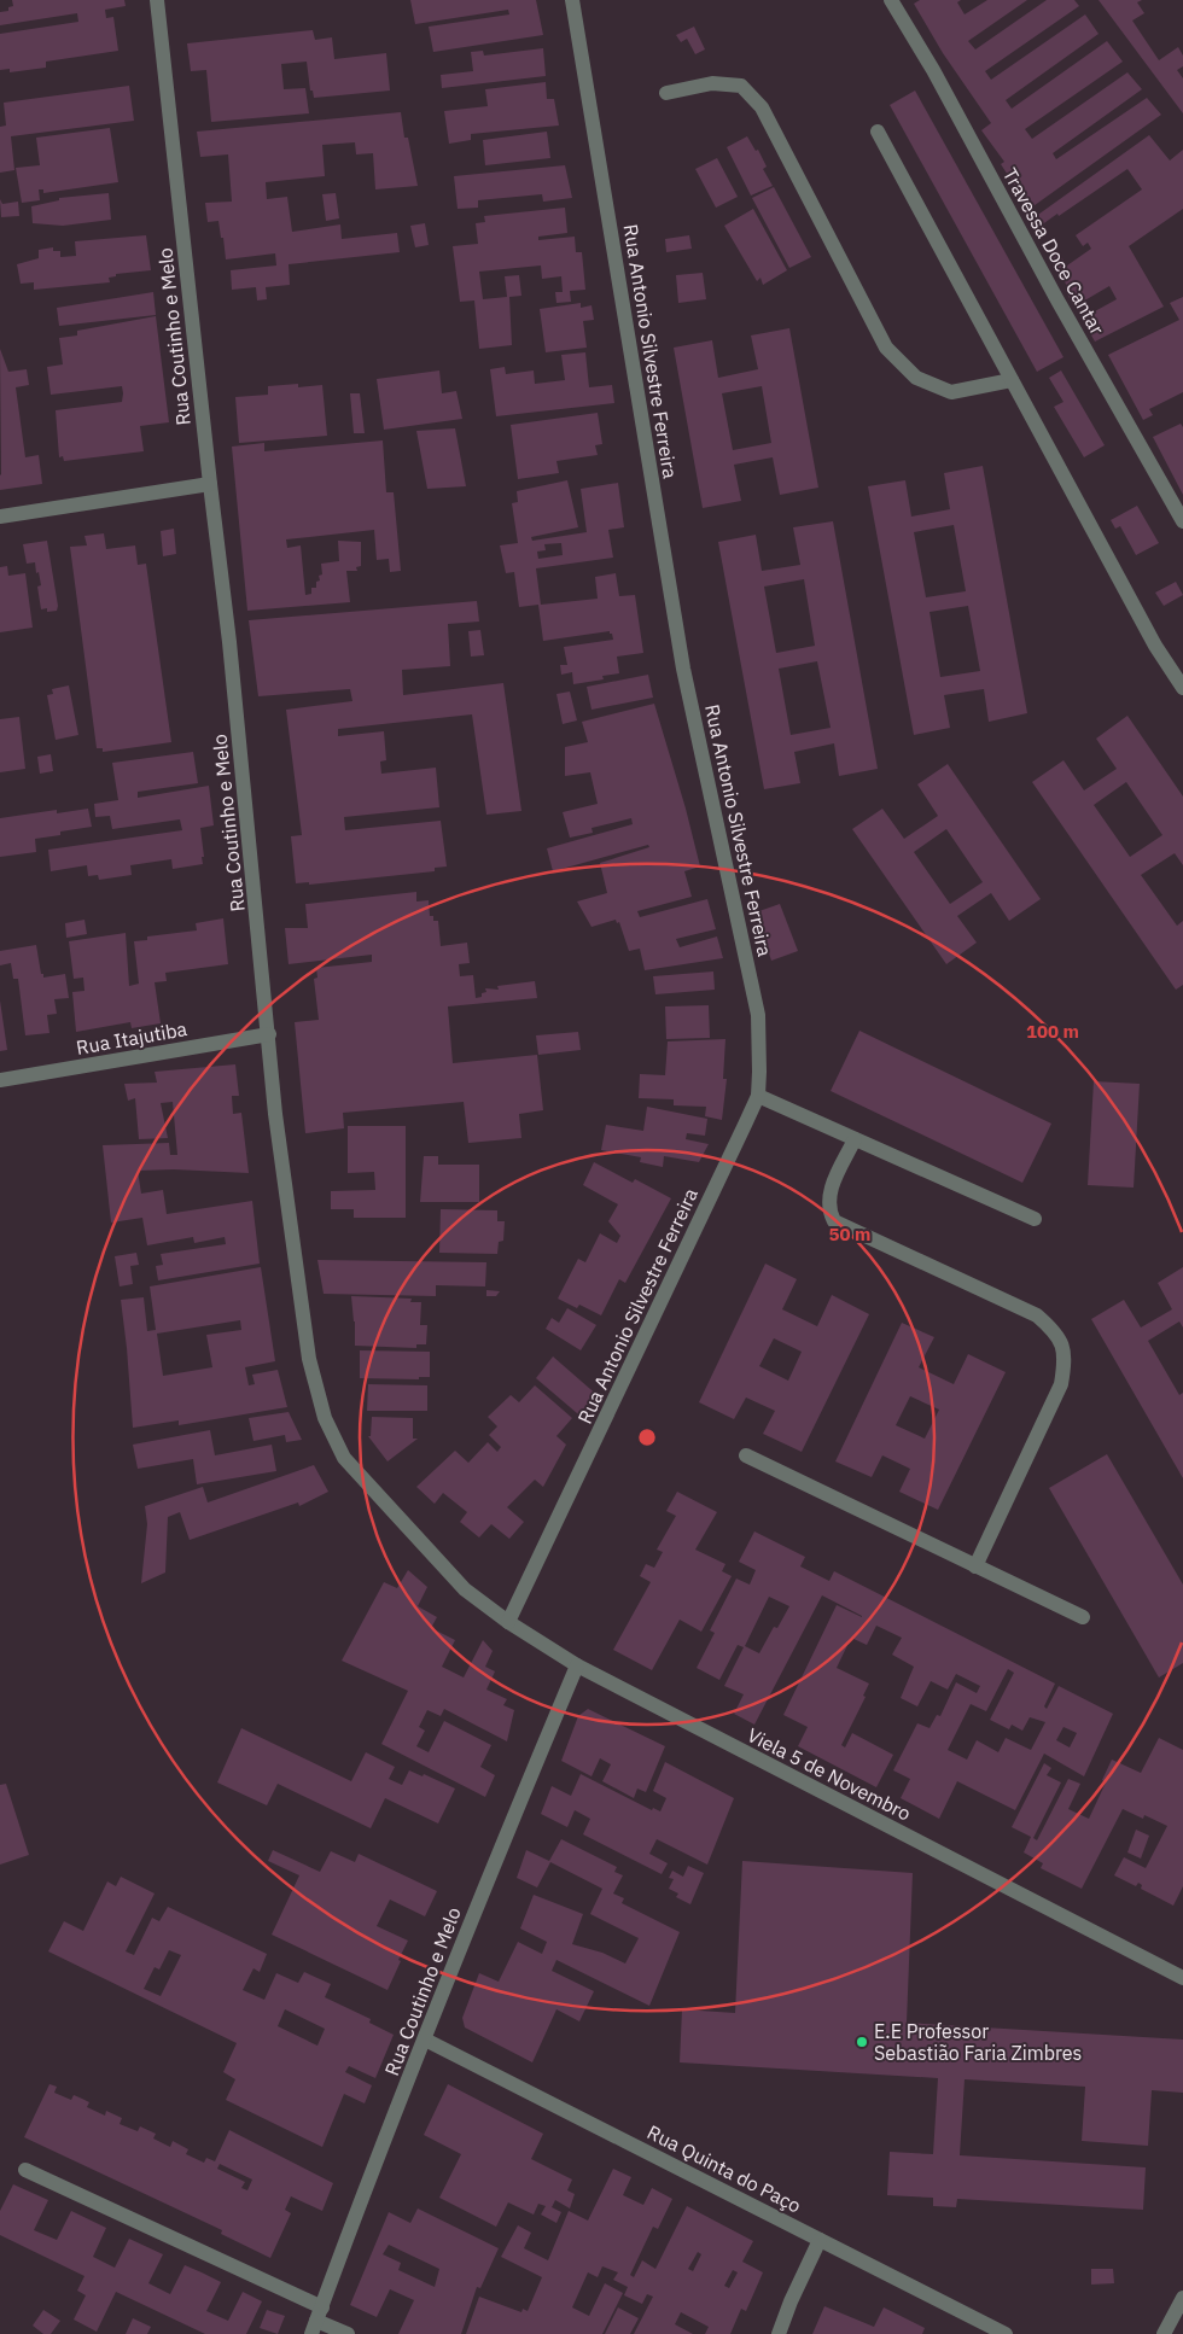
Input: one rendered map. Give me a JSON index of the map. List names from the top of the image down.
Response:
{
  "streets": {
    "street": [
      "Travessa Doce Cantar",
      "Rua Coutinho e Melo",
      "Rua Antonio Silvestre Ferreira",
      "Rua Itajutiba",
      "Viela 5 de Novembro",
      "Rua Quinta do Paço"
    ]
  },
  "crossings": [
    ["Rua Coutinho e Melo", "Rua Itajutiba"],
    ["Rua Coutinho e Melo", "Viela 5 de Novembro"],
    ["Rua Coutinho e Melo", "Rua Quinta do Paço"],
    ["Rua Antonio Silvestre Ferreira", "Viela 5 de Novembro"]
  ],
  "places": ["E.E Professor Sebastião Faria Zimbres"],
  "rings": ["100 m", "50 m"]
}
